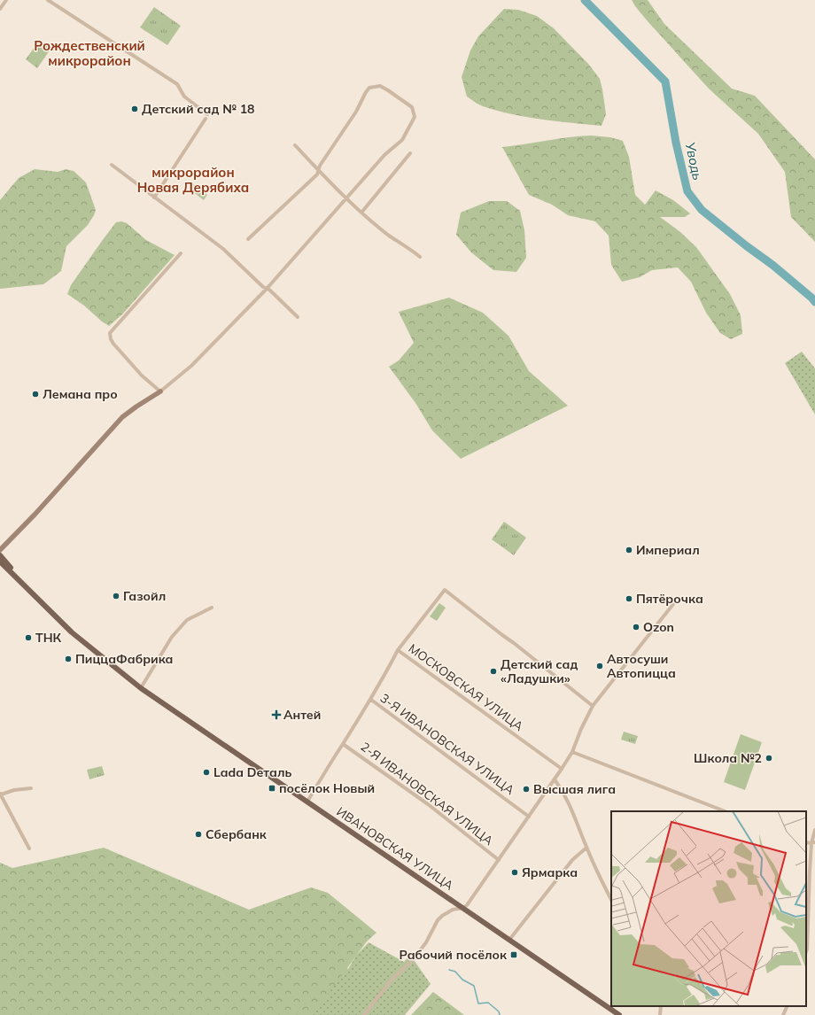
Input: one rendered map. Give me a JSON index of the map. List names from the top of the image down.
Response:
{
  "streets": {
    "main road": ["ИВАНОВСКАЯ УЛИЦА"],
    "street": ["МОСКОВСКАЯ УЛИЦА", "3-Я ИВАНОВСКАЯ УЛИЦА", "2-Я ИВАНОВСКАЯ УЛИЦА"]
  },
  "crossings": [
    ["МОСКОВСКАЯ УЛИЦА", "3-Я ИВАНОВСКАЯ УЛИЦА"],
    ["МОСКОВСКАЯ УЛИЦА", "2-Я ИВАНОВСКАЯ УЛИЦА"],
    ["МОСКОВСКАЯ УЛИЦА", "ИВАНОВСКАЯ УЛИЦА"]
  ],
  "districts": ["Рождественский микрорайон", "микрорайон Новая Дерябиха"],
  "water": ["Уводь"],
  "places": {
    "other": [
      "Детский сад № 18",
      "Лемана про",
      "Империал",
      "Газойл",
      "Пятёрочка",
      "Ozon",
      "ТНК",
      "ПиццаФабрика",
      "Автосуши Автопицца",
      "Детский сад «Ладушки»",
      "Школа №2",
      "Lada Dеталь",
      "Высшая лига",
      "Сбербанк",
      "Ярмарка"
    ],
    "health": ["Антей"],
    "transit": ["посёлок Новый", "Рабочий посёлок"]
  }
}
